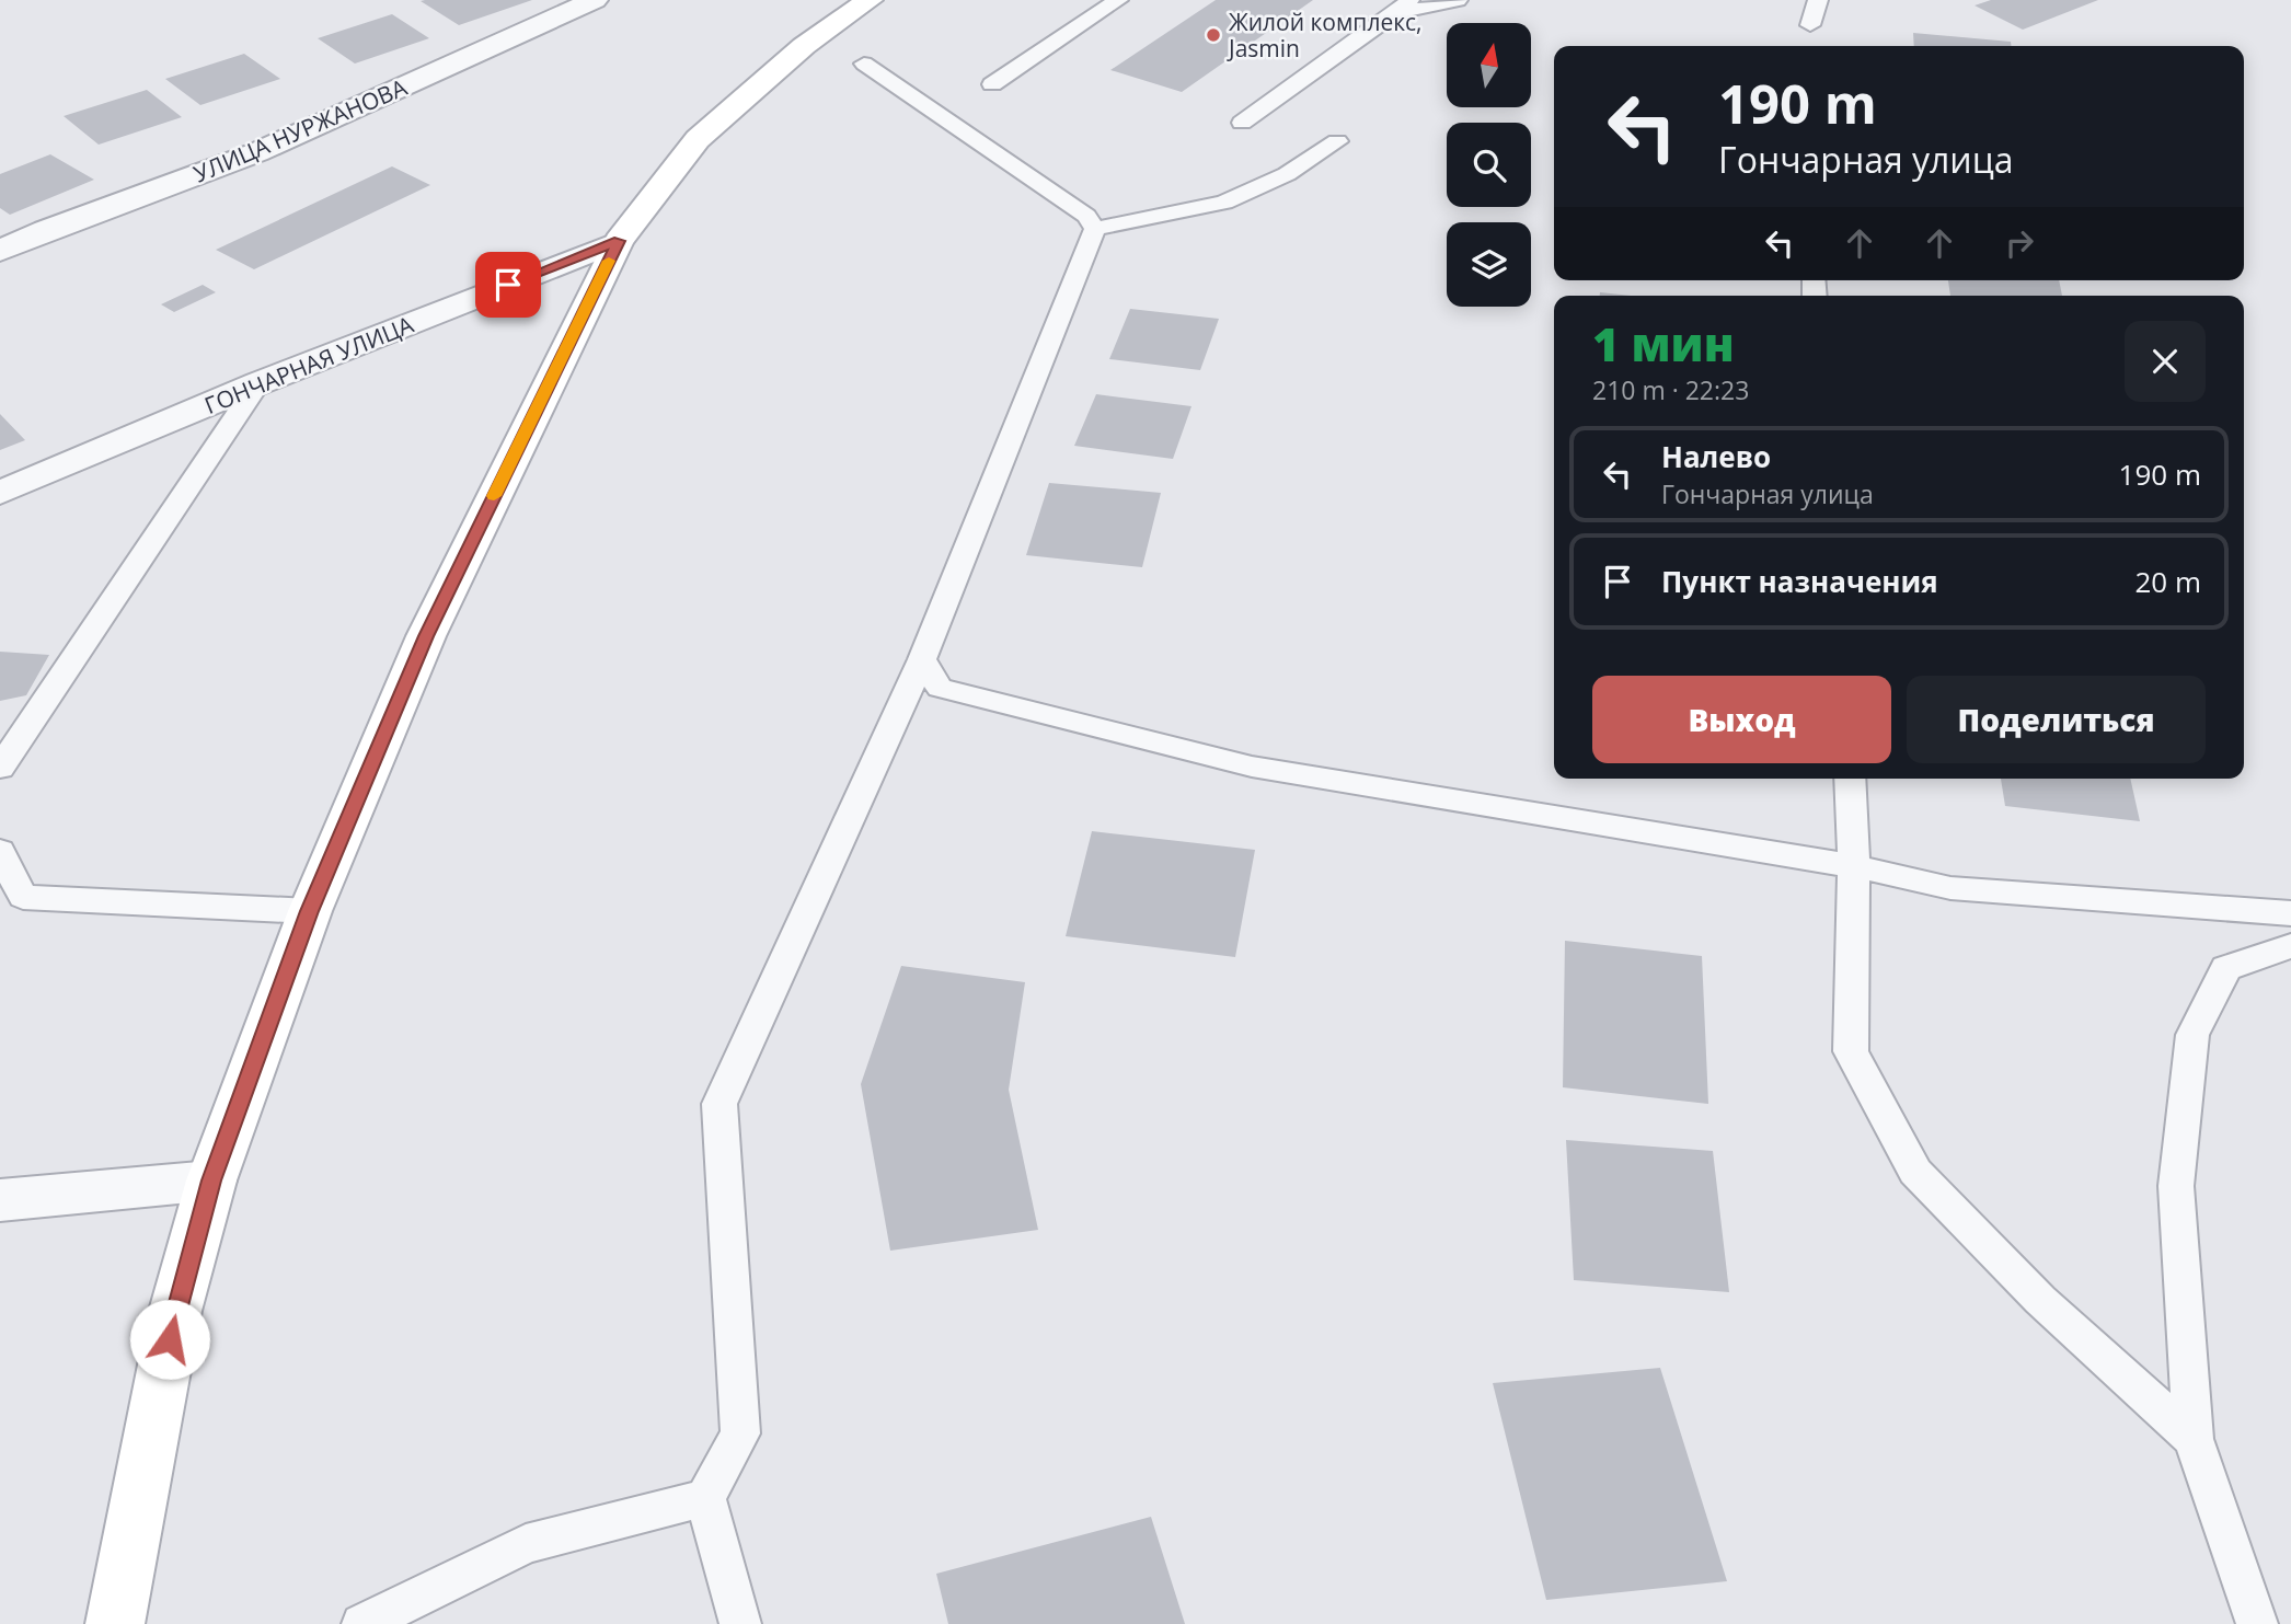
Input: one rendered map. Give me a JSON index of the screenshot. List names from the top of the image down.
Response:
{
  "streets": {
    "street": ["УЛИЦА НУРЖАНОВА", "ГОНЧАРНАЯ УЛИЦА"]
  },
  "places": ["Жилой комплекс, Jasmin"],
  "north": "top",
  "page": {
    "turn": ["190 m", "Гончарная улица"],
    "heading": ["1 мин", "210 m · 22:23"],
    "list": [
      {
        "name": "Налево",
        "note": "Гончарная улица",
        "value": "190 m"
      },
      {
        "name": "Пункт назначения",
        "value": "20 m"
      }
    ],
    "buttons": ["Выход", "Поделиться"]
  }
}
